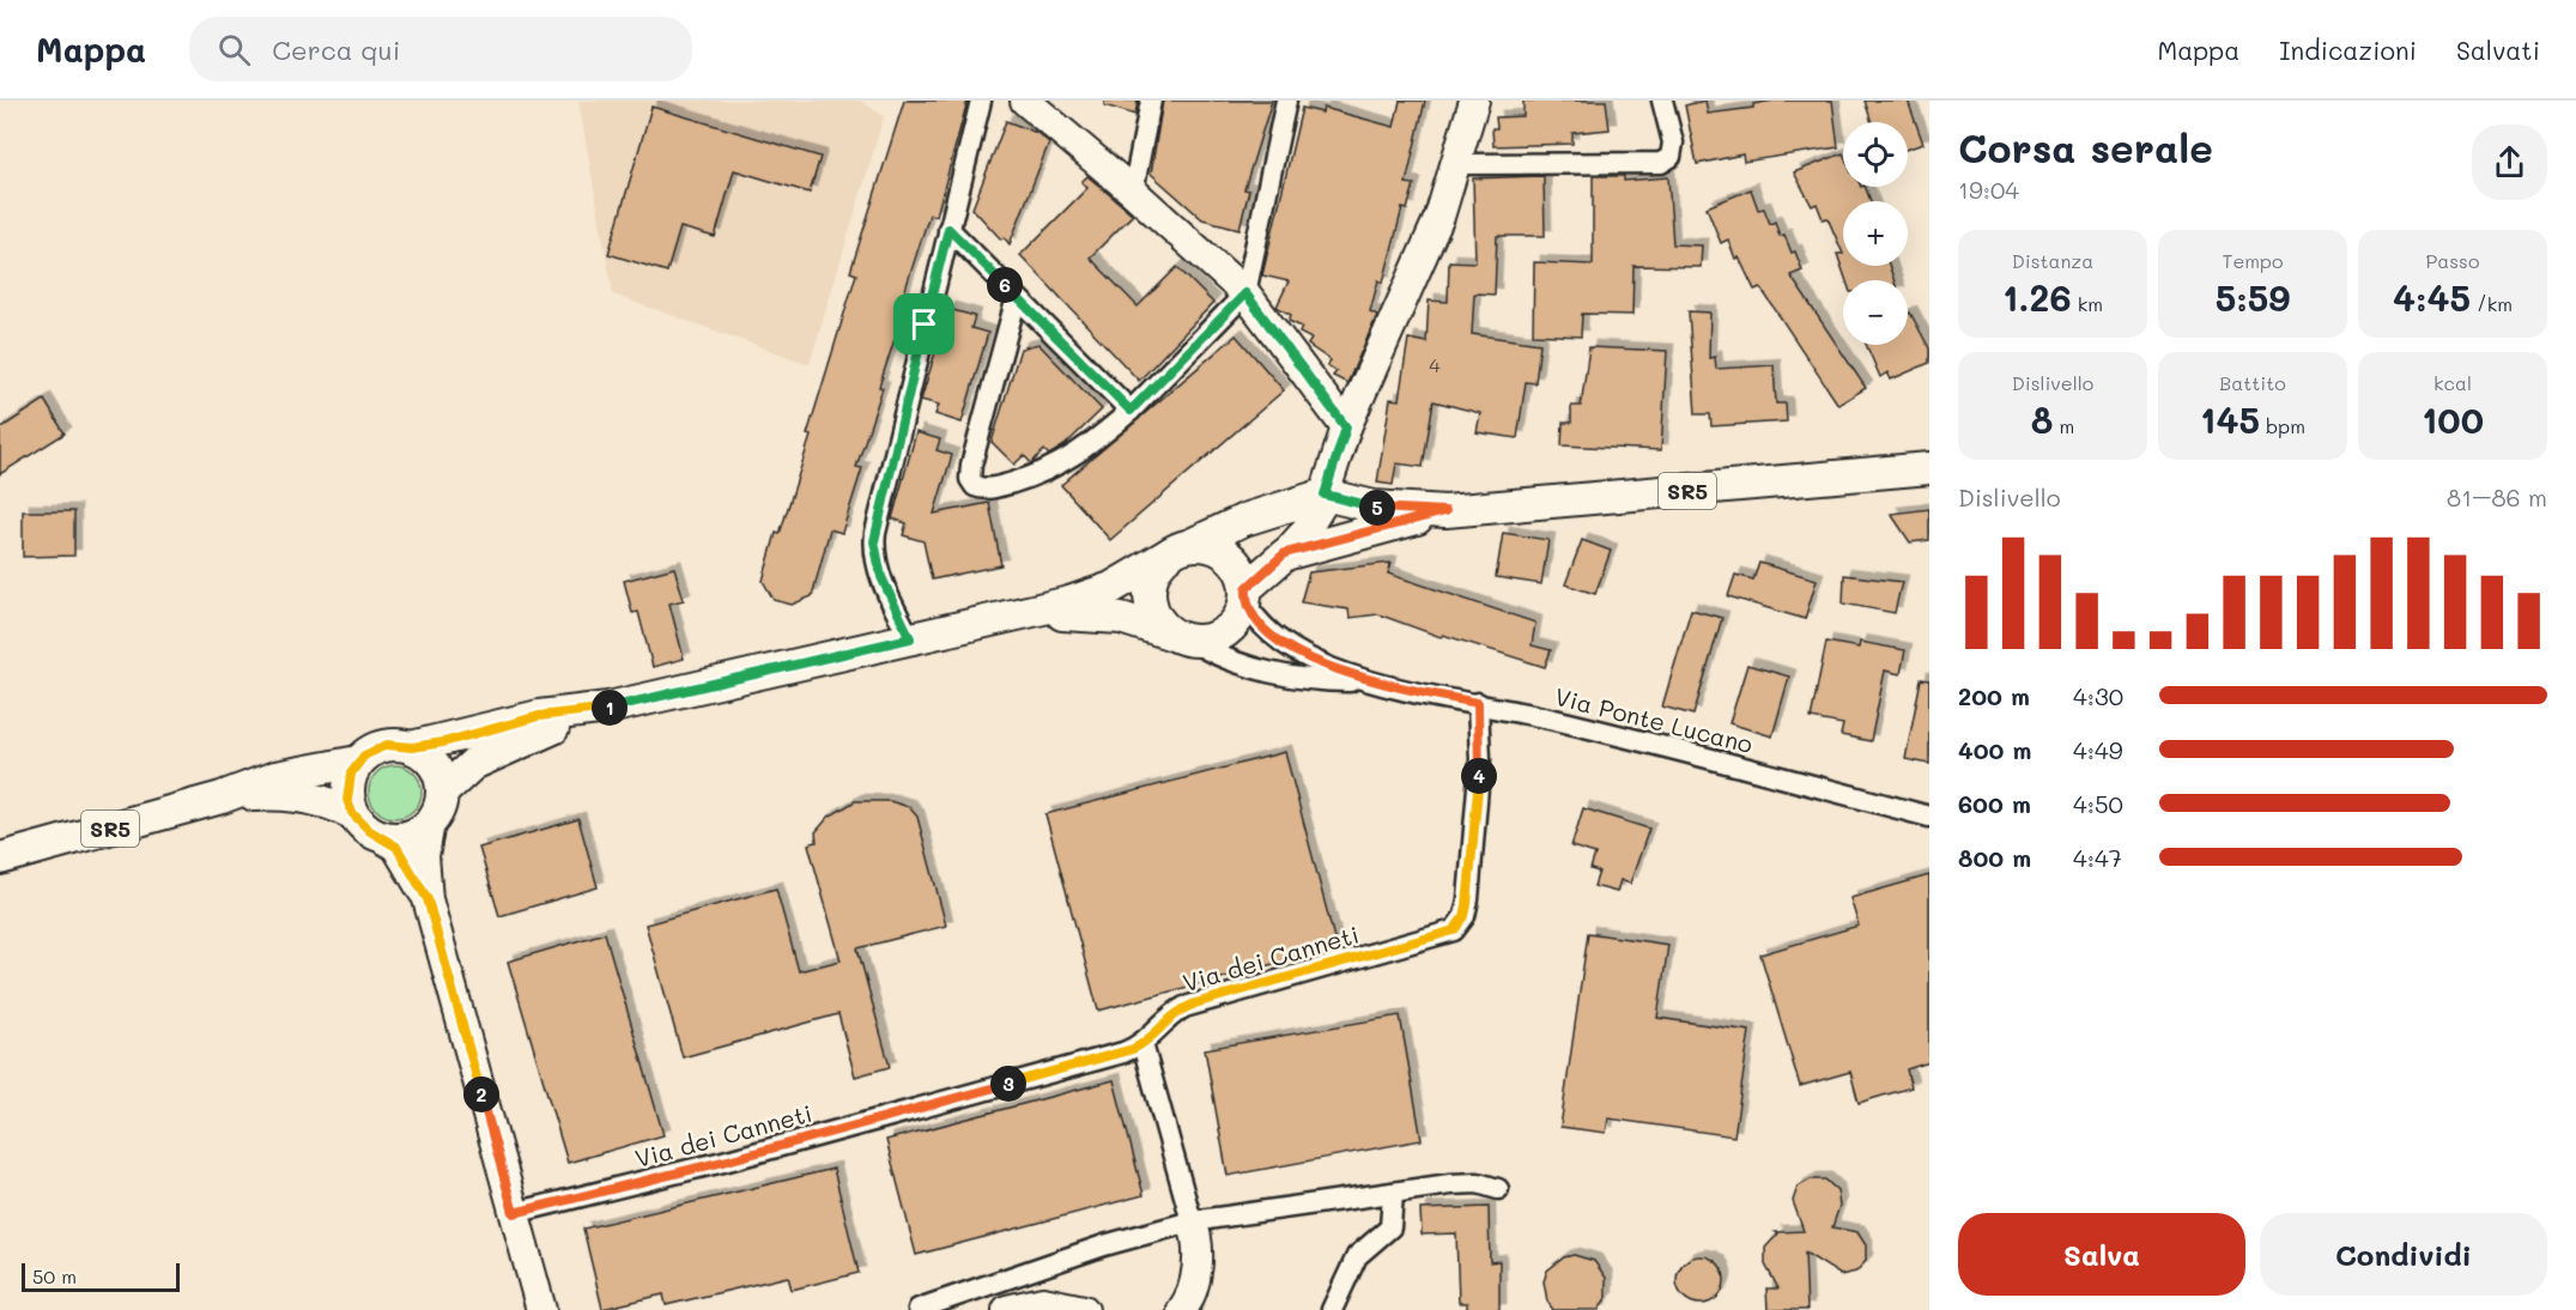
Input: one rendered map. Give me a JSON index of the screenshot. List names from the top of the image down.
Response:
{
  "streets": {
    "main road": ["SR5"],
    "street": ["Via Ponte Lucano", "Via dei Canneti"]
  },
  "crossings": [
    ["Via Ponte Lucano", "Via dei Canneti"]
  ],
  "house_numbers": ["4"],
  "scale_bar": "50 m",
  "page": {
    "header": "Mappa",
    "search": "Cerca qui",
    "nav": ["Mappa", "Indicazioni", "Salvati"],
    "heading": ["Corsa serale", "19:04"],
    "map_buttons": ["+", "−"],
    "stats": [
      ["Distanza", "1.26 km"],
      ["Tempo", "5:59"],
      ["Passo", "4:45 /km"],
      ["Dislivello", "8 m"],
      ["Battito", "145 bpm"],
      ["kcal", "100"]
    ],
    "pins": [
      "6",
      "5",
      "1",
      "4",
      "3",
      "2"
    ],
    "chart": ["Dislivello", "81–86 m"],
    "list": [
      {
        "name": "200 m",
        "note": "4:30"
      },
      {
        "name": "400 m",
        "note": "4:49"
      },
      {
        "name": "600 m",
        "note": "4:50"
      },
      {
        "name": "800 m",
        "note": "4:47"
      }
    ],
    "buttons": ["Salva", "Condividi"],
    "scale": "50 m"
  }
}
